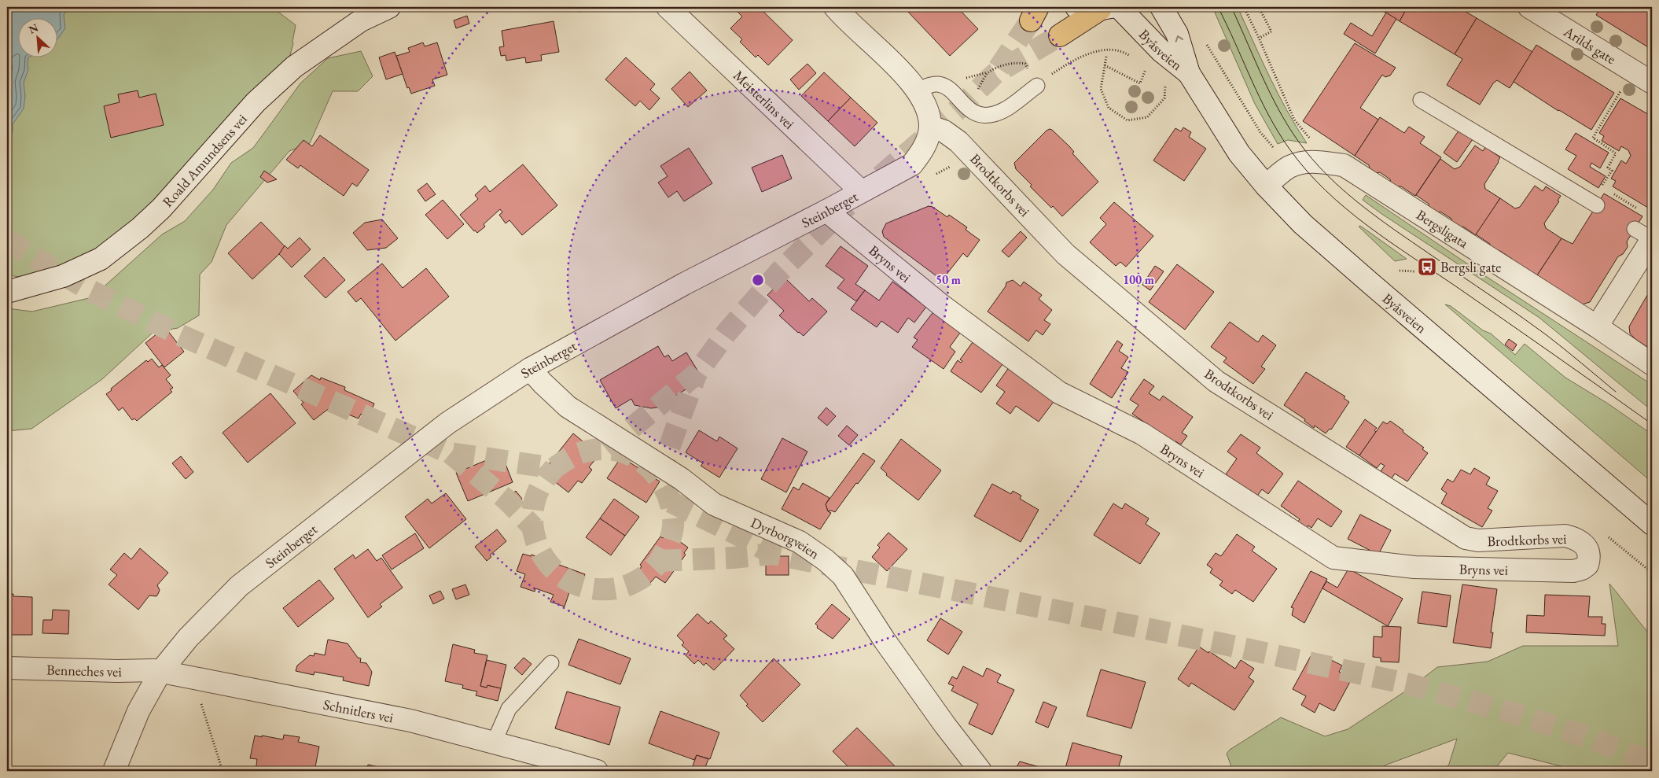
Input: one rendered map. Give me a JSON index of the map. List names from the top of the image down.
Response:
{
  "streets": {
    "street": [
      "Arilds gate",
      "Byåsveien",
      "Meisterlins vei",
      "Roald Amundsens vei",
      "Brodtkorbs vei",
      "Steinberget",
      "Bergsligata",
      "Bryns vei",
      "Dyrborgveien",
      "Benneches vei",
      "Schnitlers vei"
    ]
  },
  "crossings": [
    ["Byåsveien", "Bergsligata"],
    ["Meisterlins vei", "Steinberget"],
    ["Brodtkorbs vei", "Steinberget"],
    ["Brodtkorbs vei", "Bryns vei"],
    ["Steinberget", "Bryns vei"],
    ["Steinberget", "Dyrborgveien"],
    ["Steinberget", "Benneches vei"],
    ["Steinberget", "Schnitlers vei"],
    ["Benneches vei", "Schnitlers vei"]
  ],
  "places": {
    "bus stop": ["Bergsli gate"]
  },
  "north": "top left",
  "rings": ["50 m", "100 m"]
}
